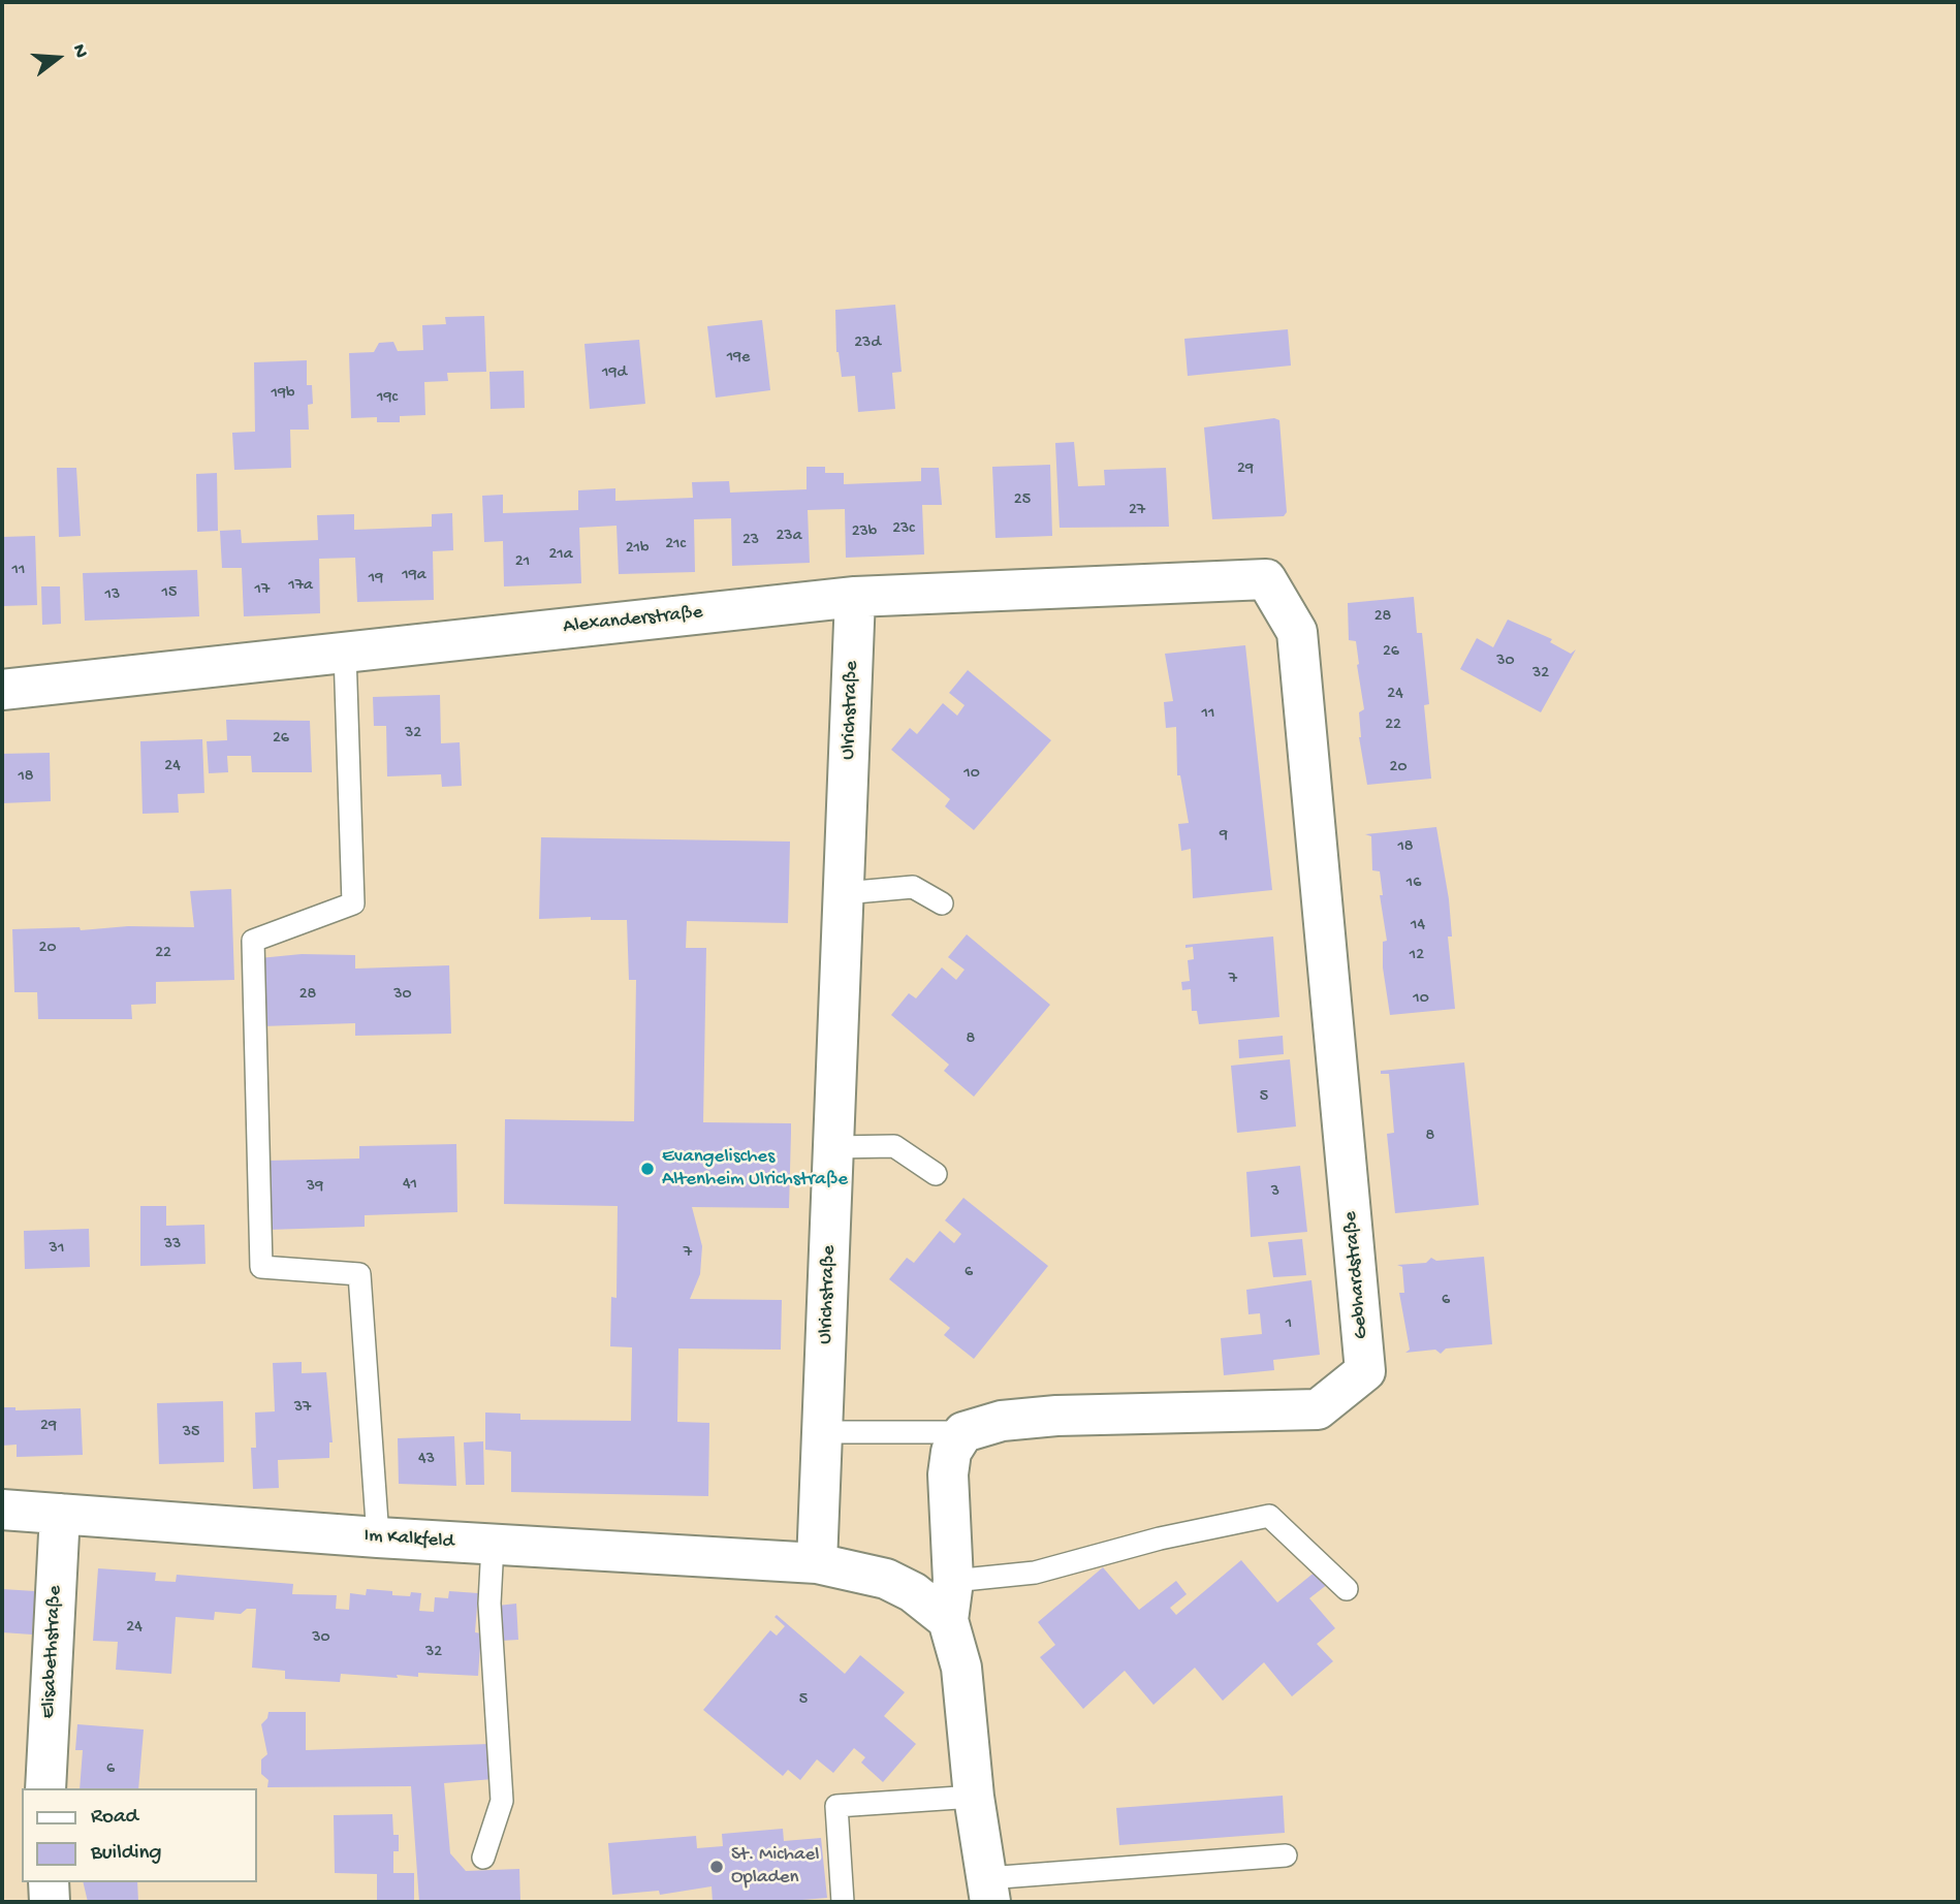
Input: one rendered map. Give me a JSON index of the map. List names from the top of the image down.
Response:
{
  "streets": {
    "street": [
      "Alexanderstraße",
      "Ulrichstraße",
      "Gebhardstraße",
      "Im Kalkfeld",
      "Elisabethstraße"
    ]
  },
  "crossings": [
    ["Alexanderstraße", "Ulrichstraße"],
    ["Alexanderstraße", "Gebhardstraße"],
    ["Ulrichstraße", "Im Kalkfeld"],
    ["Im Kalkfeld", "Elisabethstraße"]
  ],
  "places": ["Evangelisches Altenheim Ulrichstraße", "St. Michael Opladen"],
  "house_numbers": [
    "23d",
    "19e",
    "19d",
    "19b",
    "19c",
    "29",
    "25",
    "27",
    "23c",
    "23b",
    "23a",
    "23",
    "21c",
    "21b",
    "21a",
    "21",
    "11",
    "19a",
    "19",
    "17a",
    "17",
    "15",
    "13",
    "28",
    "26",
    "30",
    "32",
    "24",
    "11",
    "22",
    "32",
    "26",
    "24",
    "20",
    "10",
    "18",
    "9",
    "18",
    "16",
    "14",
    "20",
    "22",
    "12",
    "7",
    "28",
    "30",
    "10",
    "8",
    "5",
    "8",
    "41",
    "39",
    "3",
    "33",
    "31",
    "7",
    "6",
    "6",
    "1",
    "37",
    "29",
    "35",
    "43",
    "24",
    "30",
    "32",
    "5",
    "6"
  ],
  "legend": ["Road", "Building"],
  "north": "right"
}
